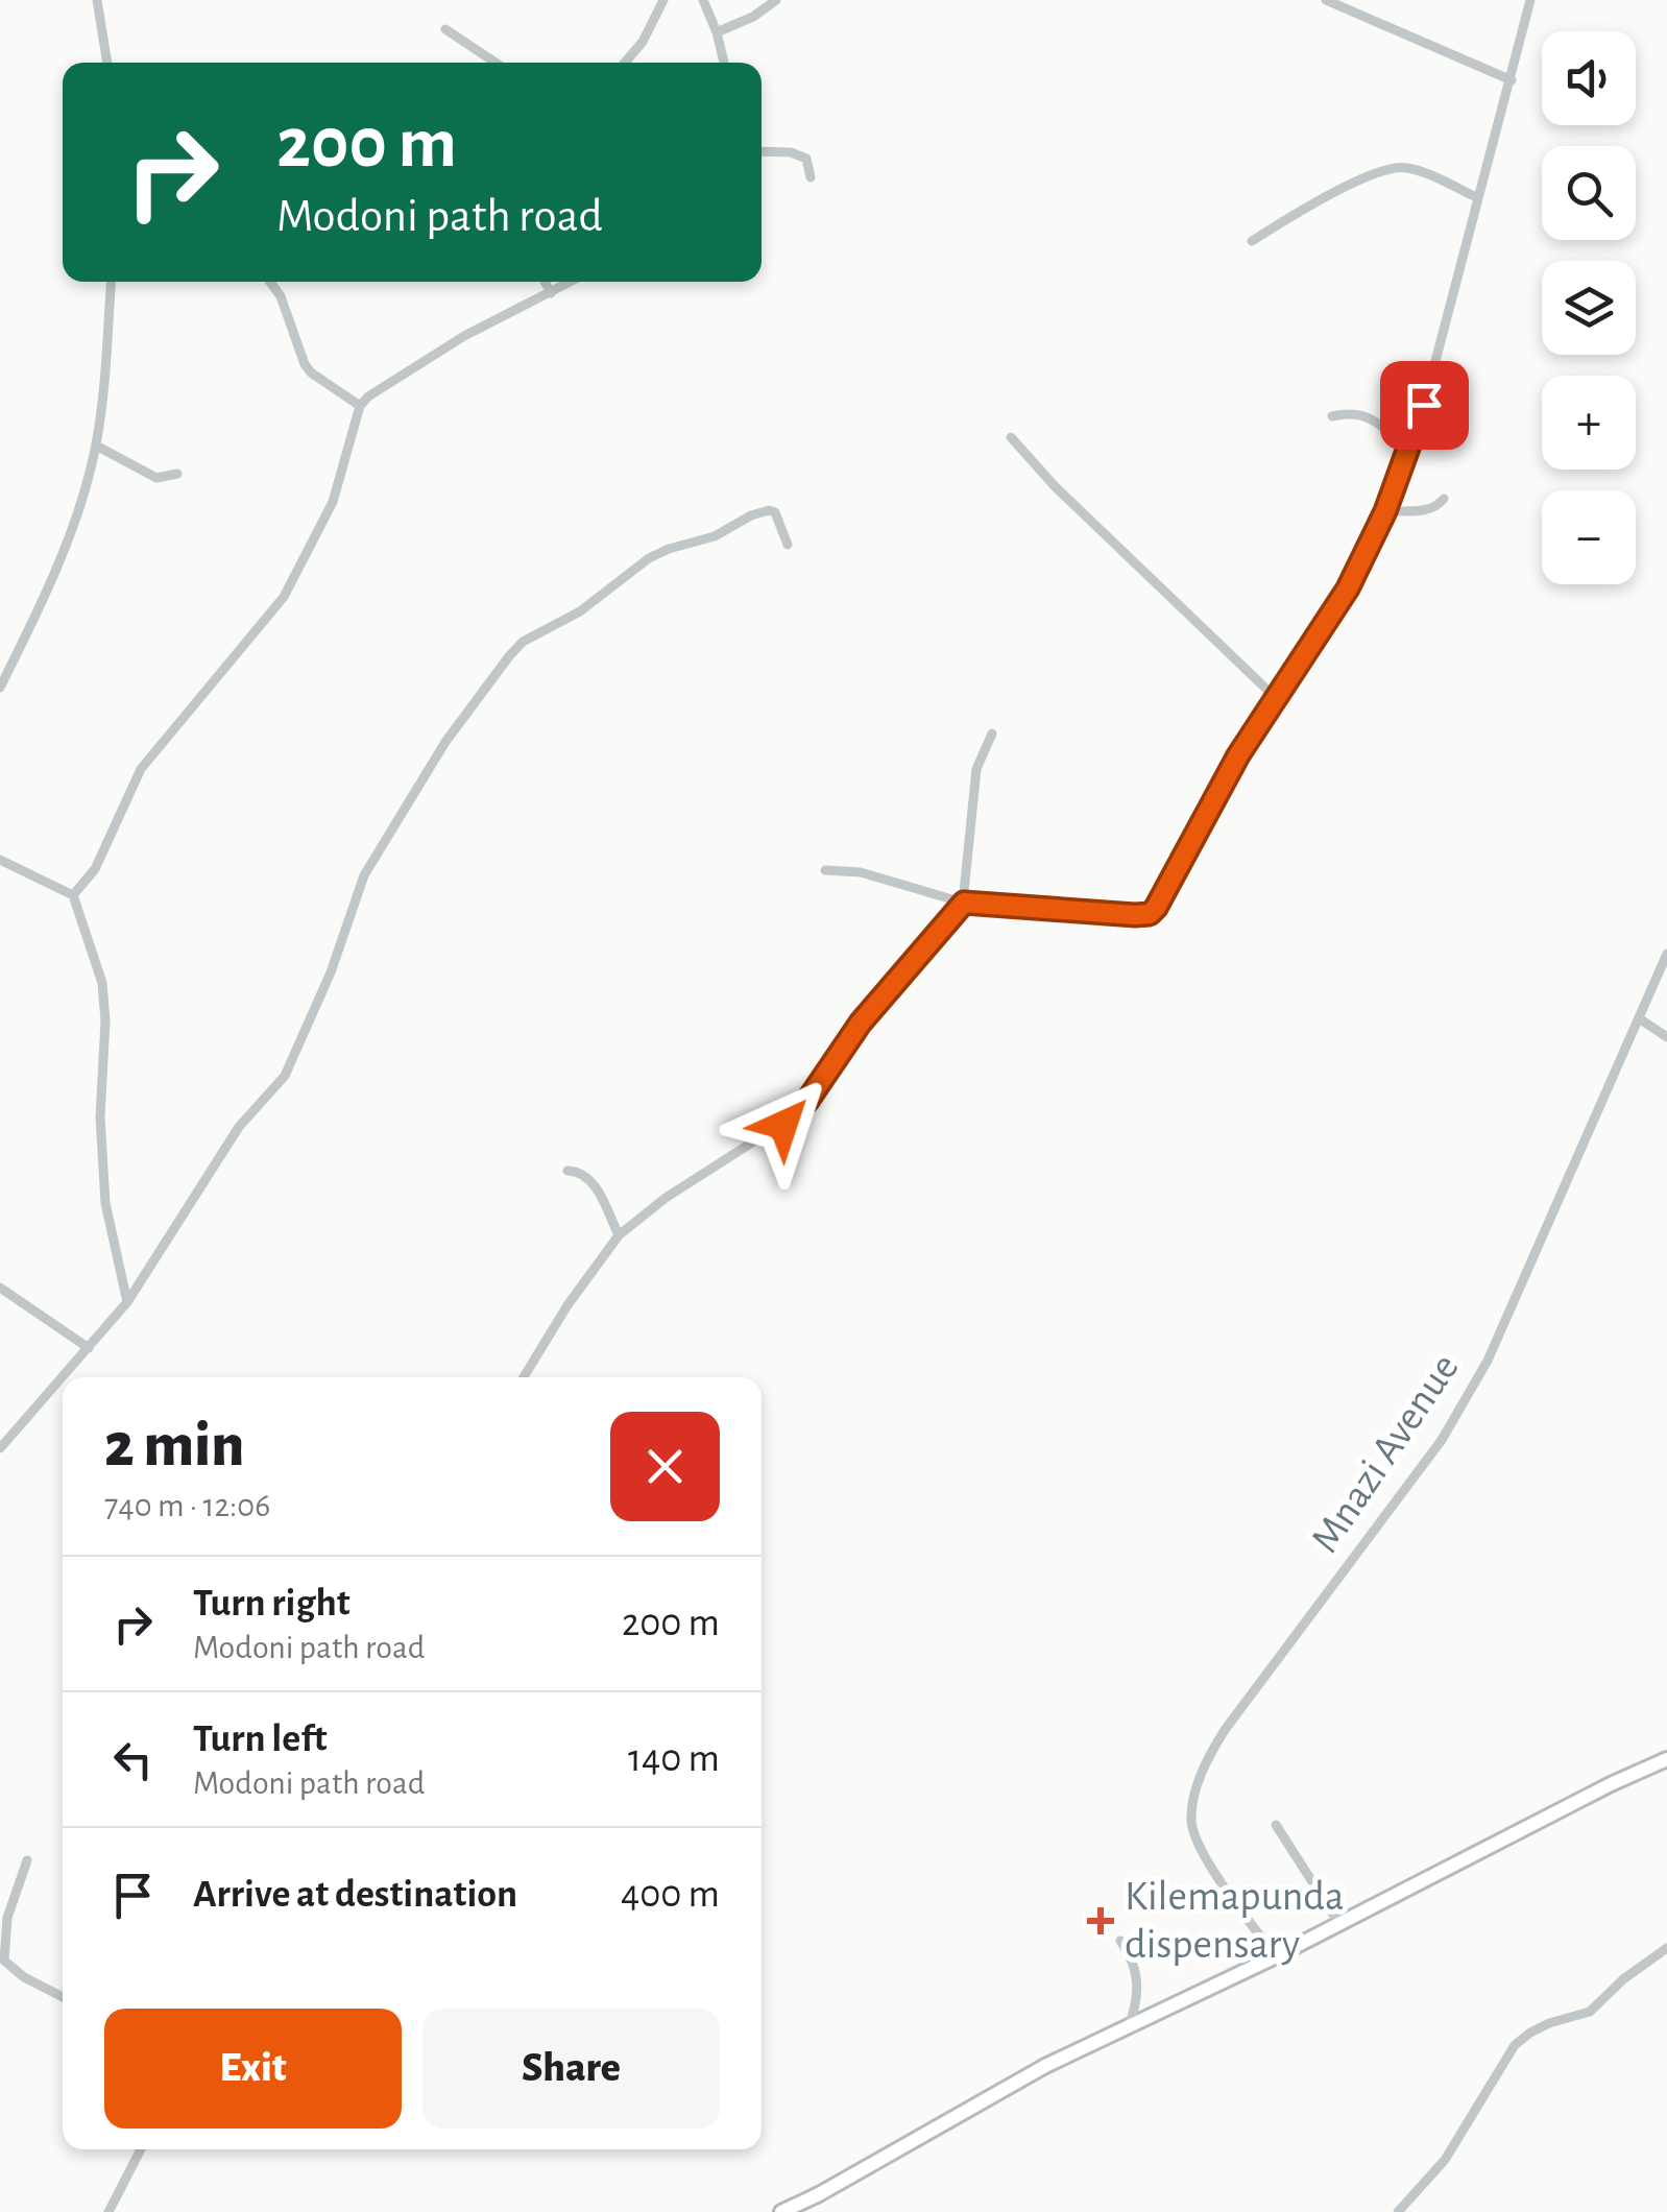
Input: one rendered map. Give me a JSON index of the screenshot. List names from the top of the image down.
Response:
{
  "streets": {
    "street": ["Mnazi Avenue"]
  },
  "places": {
    "health": ["Kilemapunda dispensary"]
  },
  "page": {
    "map_buttons": ["+", "−"],
    "turn": ["200 m", "Modoni path road"],
    "heading": ["2 min", "740 m · 12:06"],
    "list": [
      {
        "name": "Turn right",
        "note": "Modoni path road",
        "value": "200 m"
      },
      {
        "name": "Turn left",
        "note": "Modoni path road",
        "value": "140 m"
      },
      {
        "name": "Arrive at destination",
        "value": "400 m"
      }
    ],
    "buttons": ["Exit", "Share"]
  }
}
